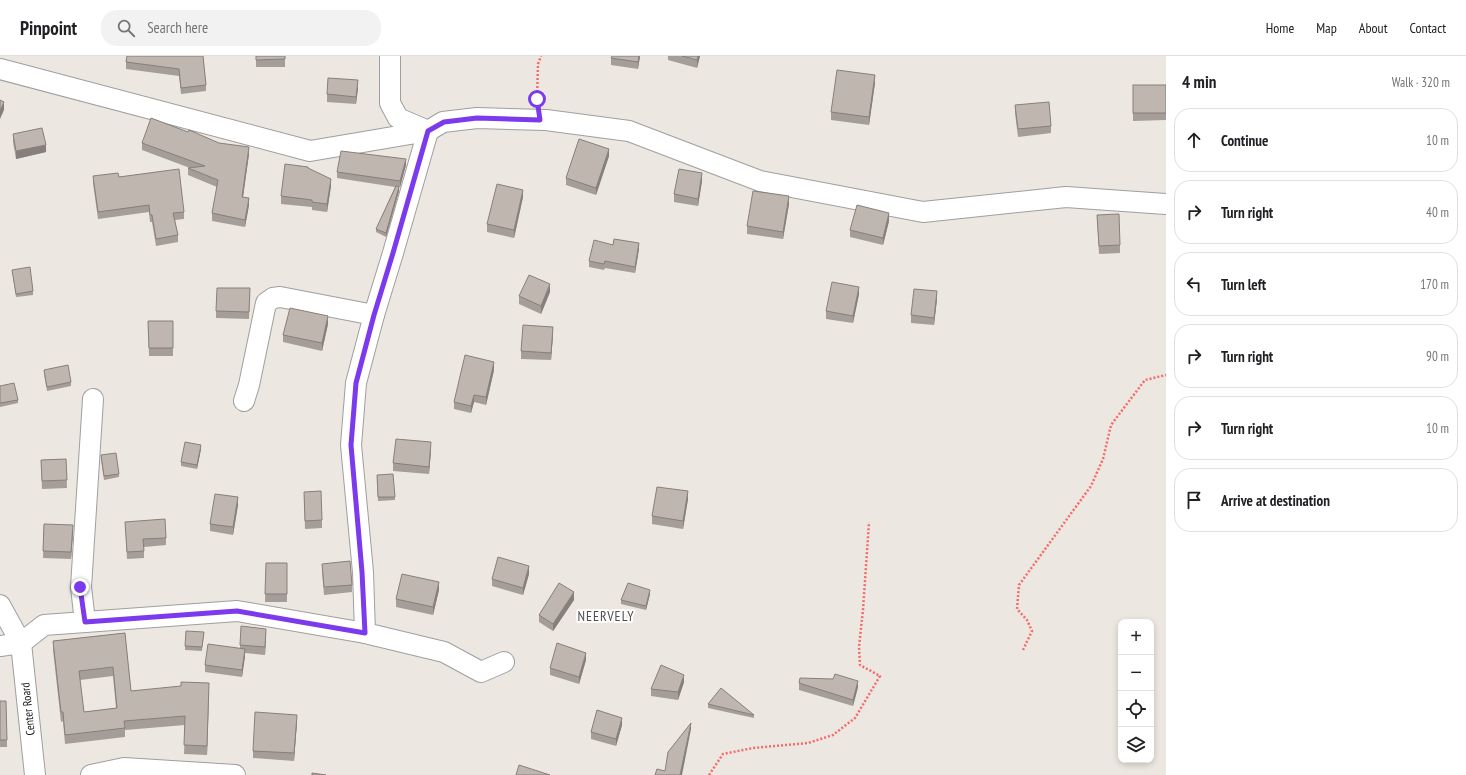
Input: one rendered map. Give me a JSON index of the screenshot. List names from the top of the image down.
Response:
{
  "streets": {
    "street": ["Center Roard"]
  },
  "districts": ["NEERVELY"],
  "page": {
    "header": "Pinpoint",
    "search": "Search here",
    "nav": [
      "Home",
      "Map",
      "About",
      "Contact"
    ],
    "heading": ["4 min", "Walk · 320 m"],
    "list": [
      ["Continue", "10 m"],
      ["Turn right", "40 m"],
      ["Turn left", "170 m"],
      ["Turn right", "90 m"],
      ["Turn right", "10 m"],
      "Arrive at destination"
    ],
    "map_buttons": ["+", "−"]
  }
}
